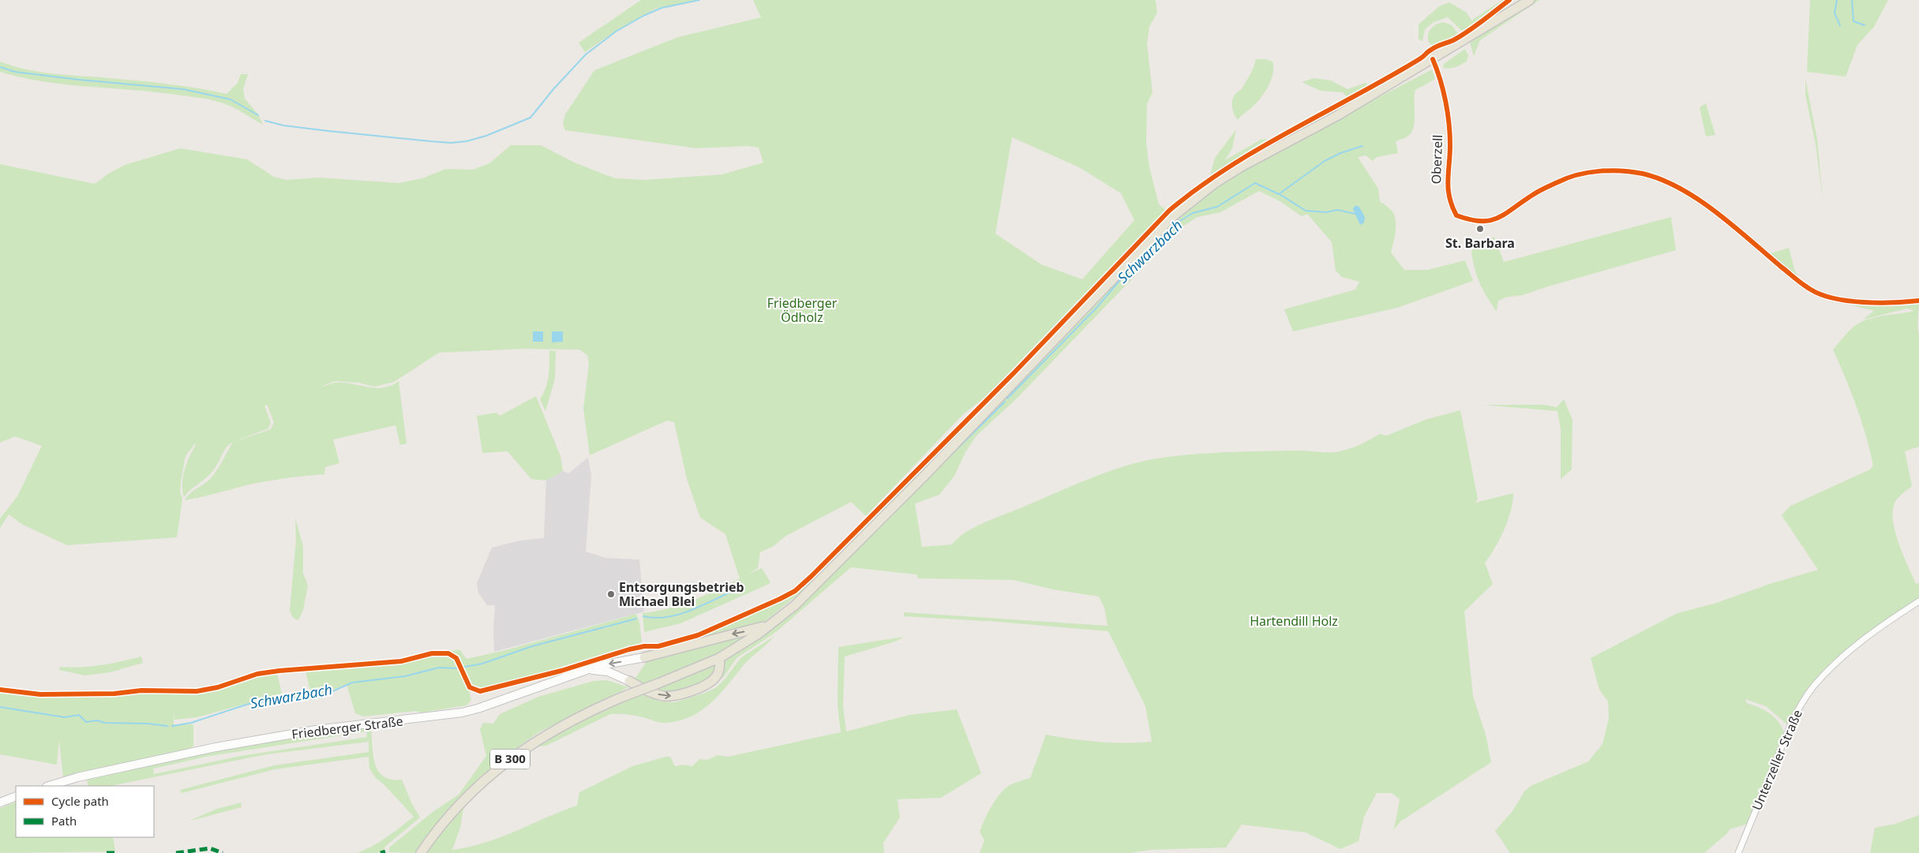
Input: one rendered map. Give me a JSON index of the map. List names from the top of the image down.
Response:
{
  "streets": {
    "main road": ["B 300"],
    "street": ["Oberzell", "Friedberger Straße", "Unterzeller Straße"]
  },
  "crossings": [
    ["Oberzell", "B 300"]
  ],
  "water": ["Schwarzbach"],
  "parks": ["Friedberger Ödholz", "Hartendill Holz"],
  "places": ["St. Barbara", "Entsorgungsbetrieb Michael Blei"],
  "legend": ["Cycle path", "Path"]
}
